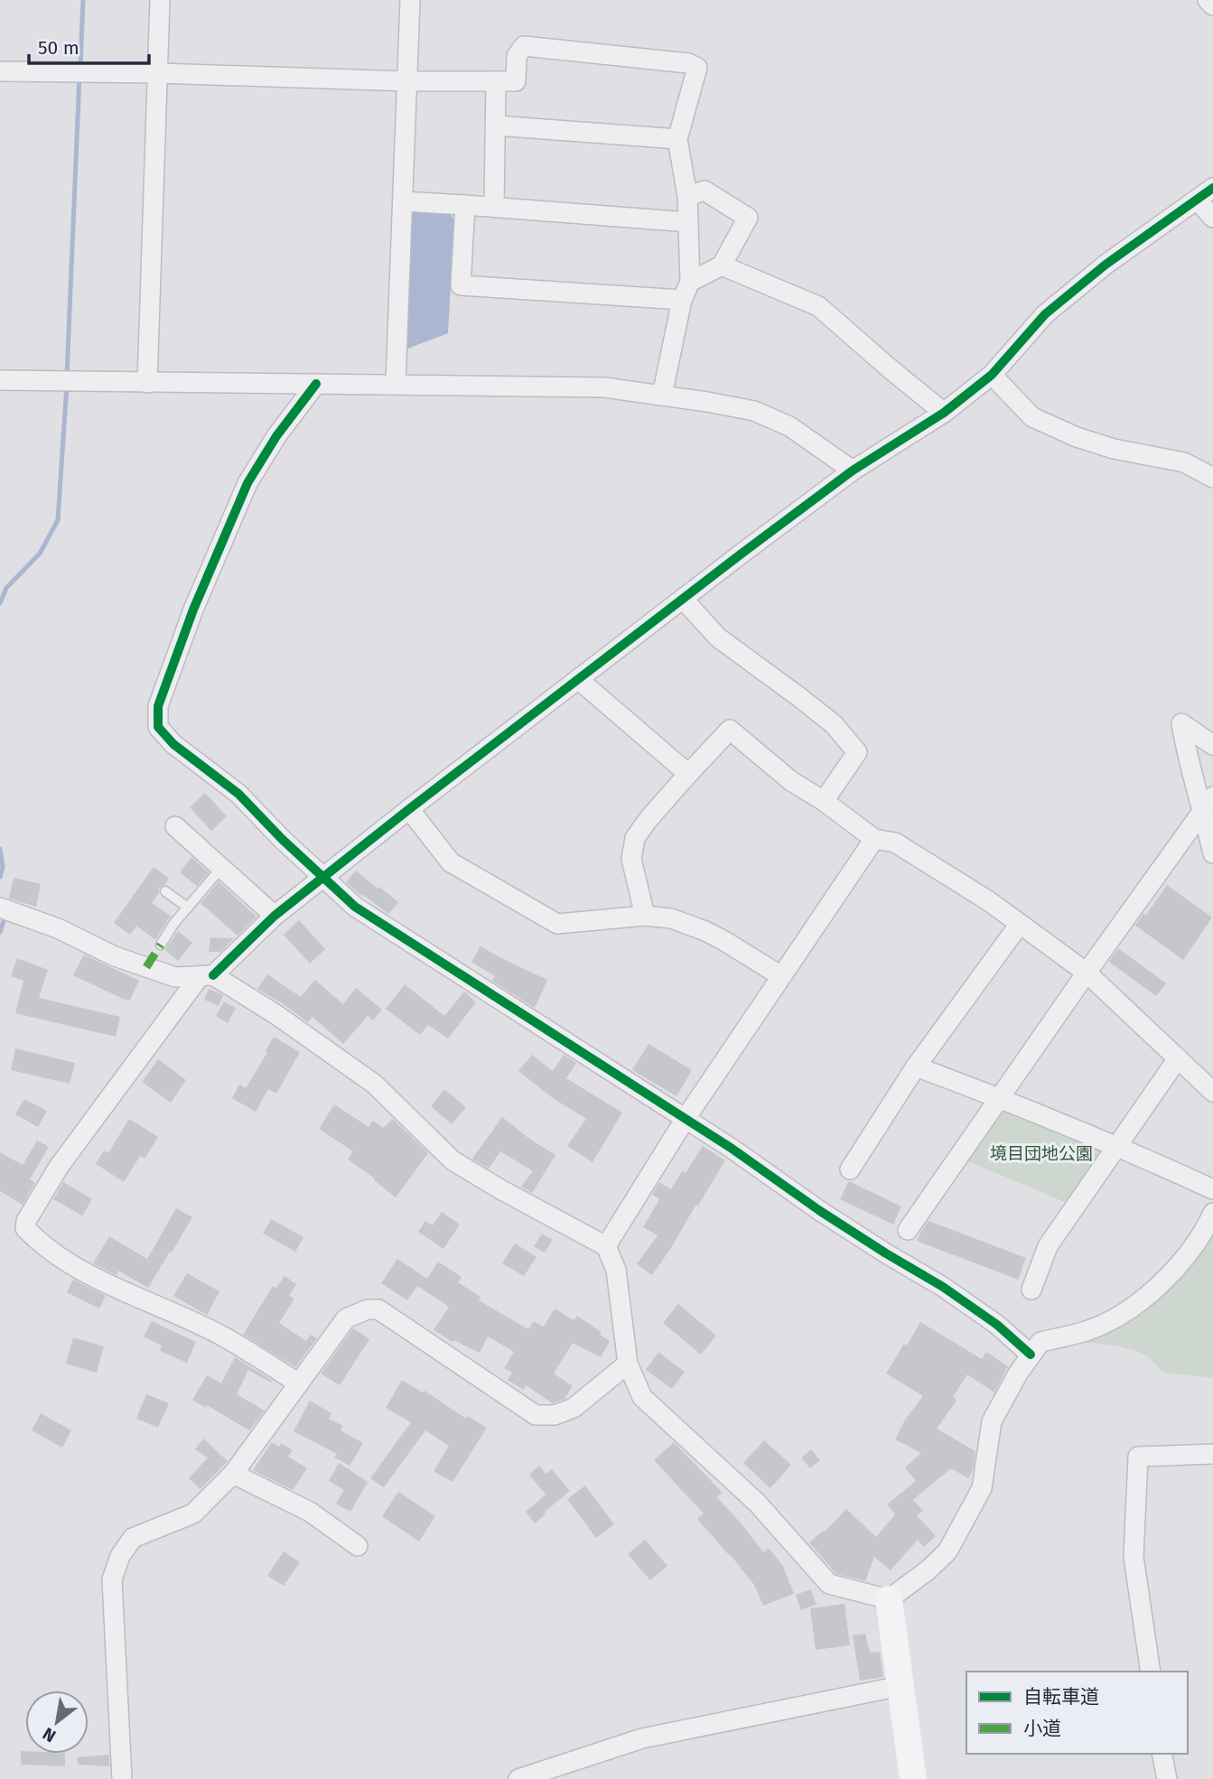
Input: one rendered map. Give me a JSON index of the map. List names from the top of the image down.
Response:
{
  "parks": ["境目団地公園"],
  "legend": ["自転車道", "小道"],
  "scale_bar": "50 m",
  "north": "bottom left"
}
